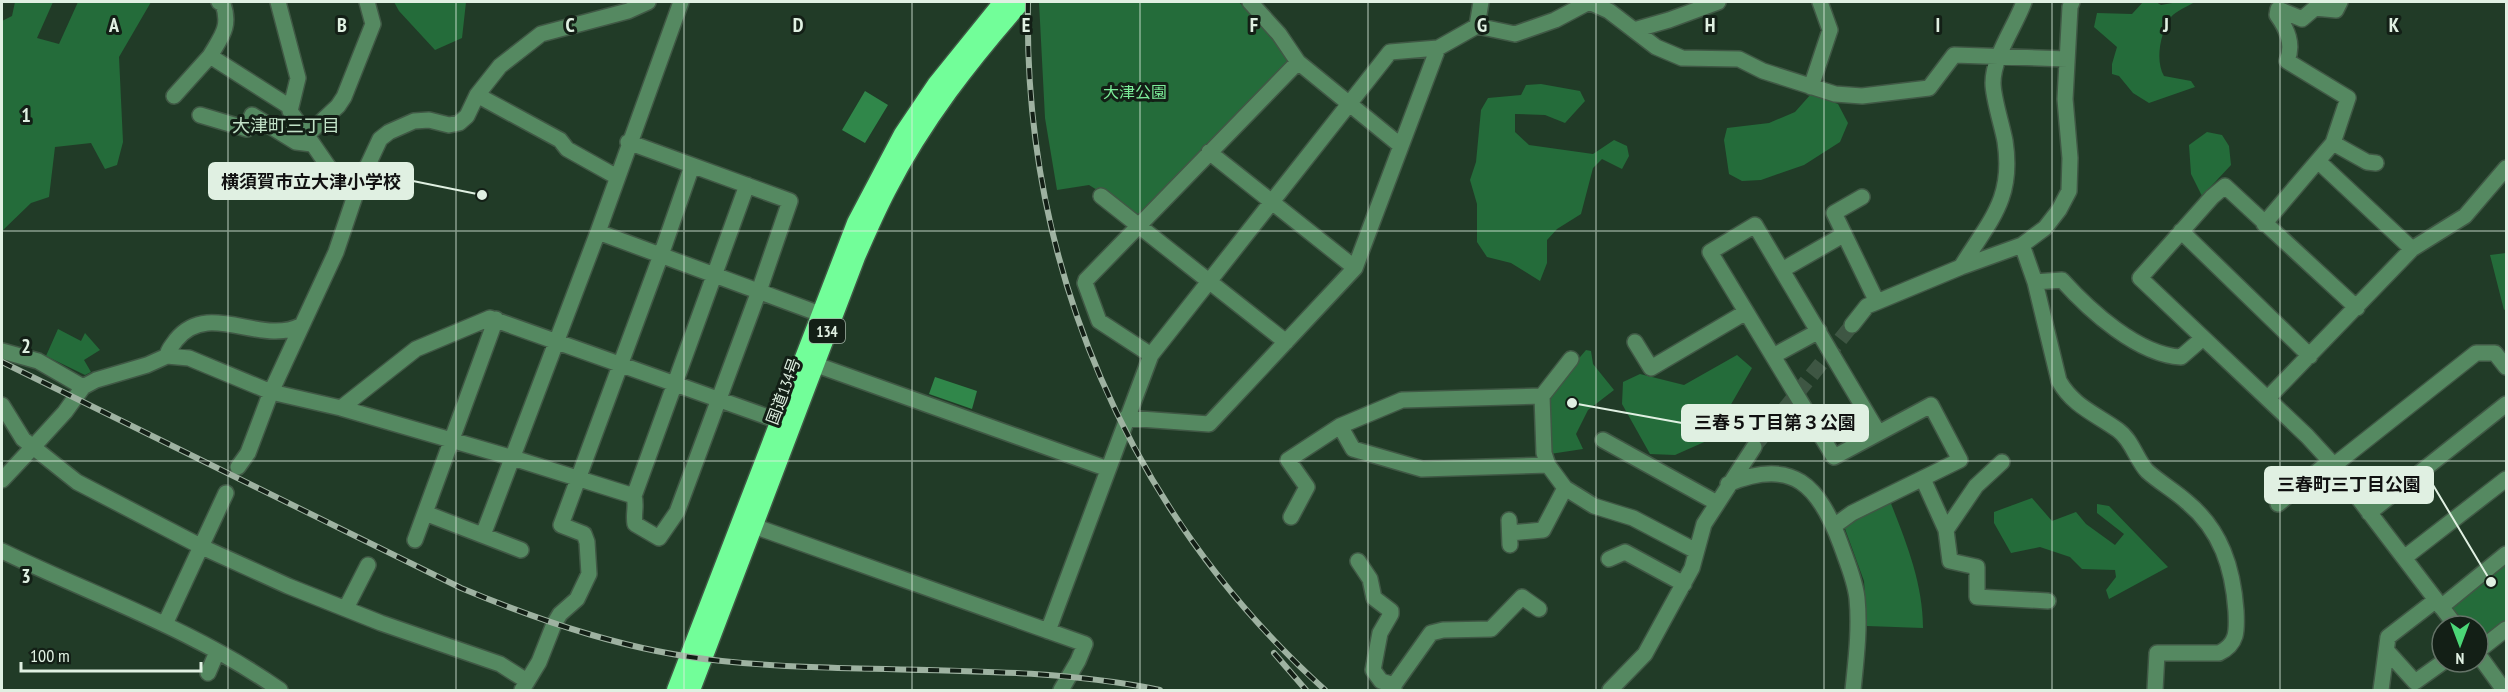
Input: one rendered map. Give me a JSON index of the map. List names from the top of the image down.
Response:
{
  "streets": {
    "highway": ["134", "国道134号"]
  },
  "districts": ["大津町三丁目"],
  "parks": ["大津公園"],
  "places": ["横須賀市立大津小学校", "三春５丁目第３公園", "三春町三丁目公園"],
  "scale_bar": "100 m",
  "north": "bottom",
  "grid": {
    "columns": [
      "A",
      "B",
      "C",
      "D",
      "E",
      "F",
      "G",
      "H",
      "I",
      "J",
      "K"
    ],
    "rows": ["1", "2", "3"]
  }
}
